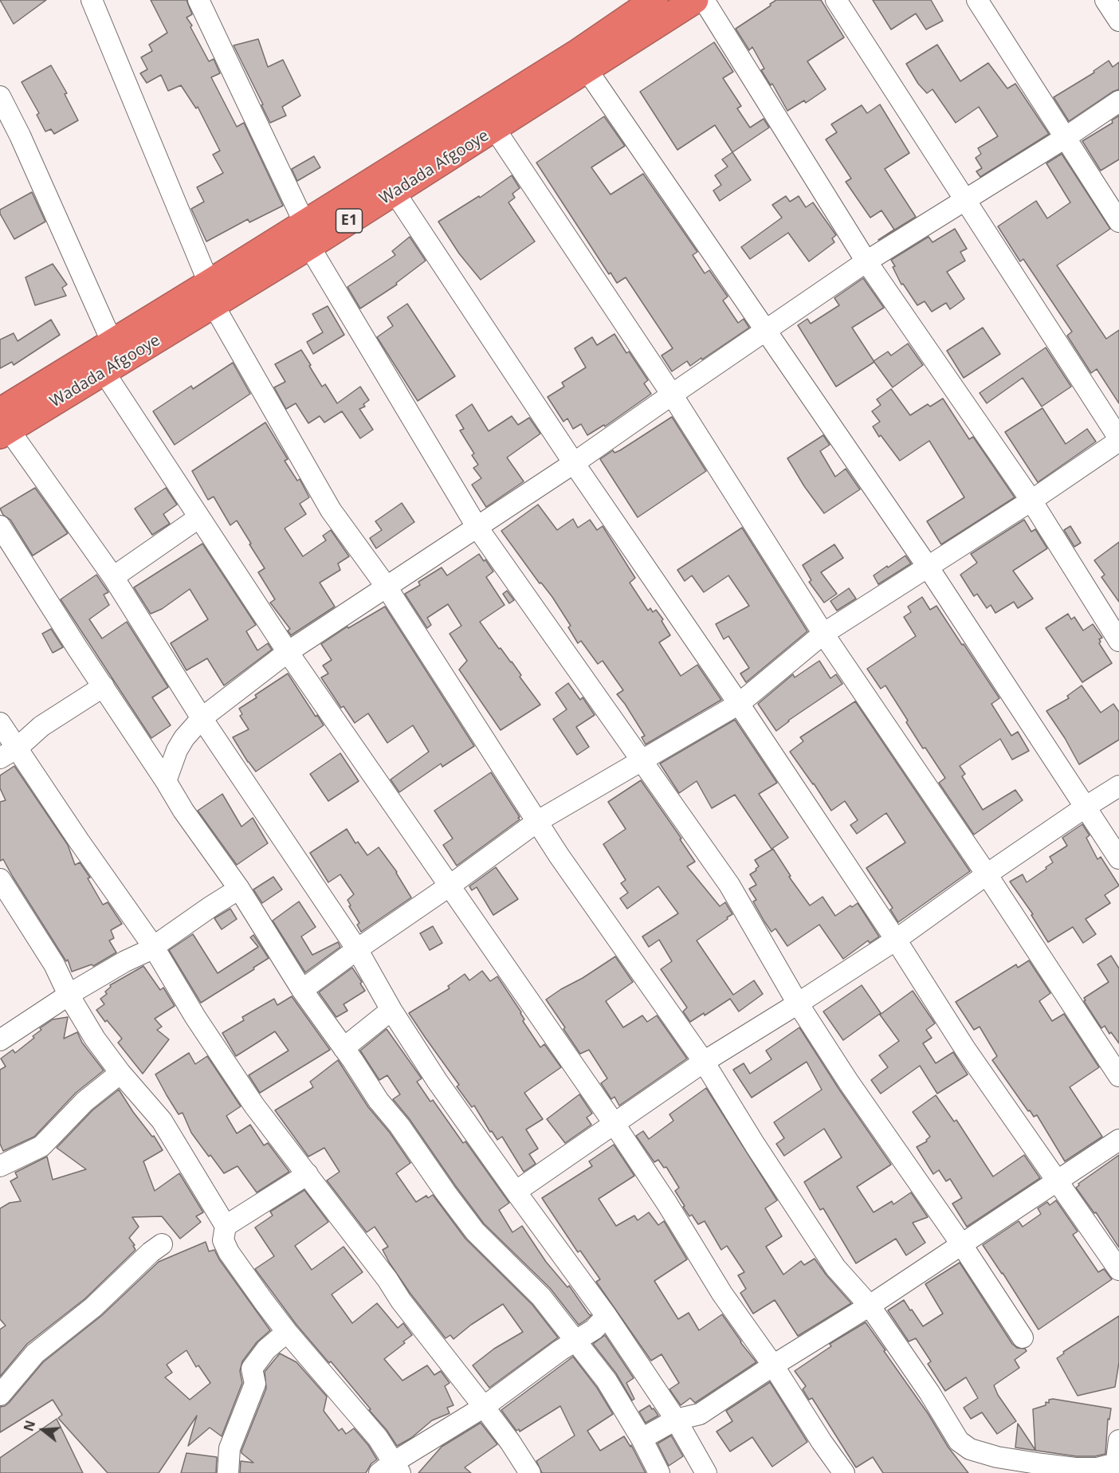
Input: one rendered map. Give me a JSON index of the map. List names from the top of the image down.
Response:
{
  "streets": {
    "highway": ["Wadada Afgooye", "E1"]
  },
  "north": "left"
}
